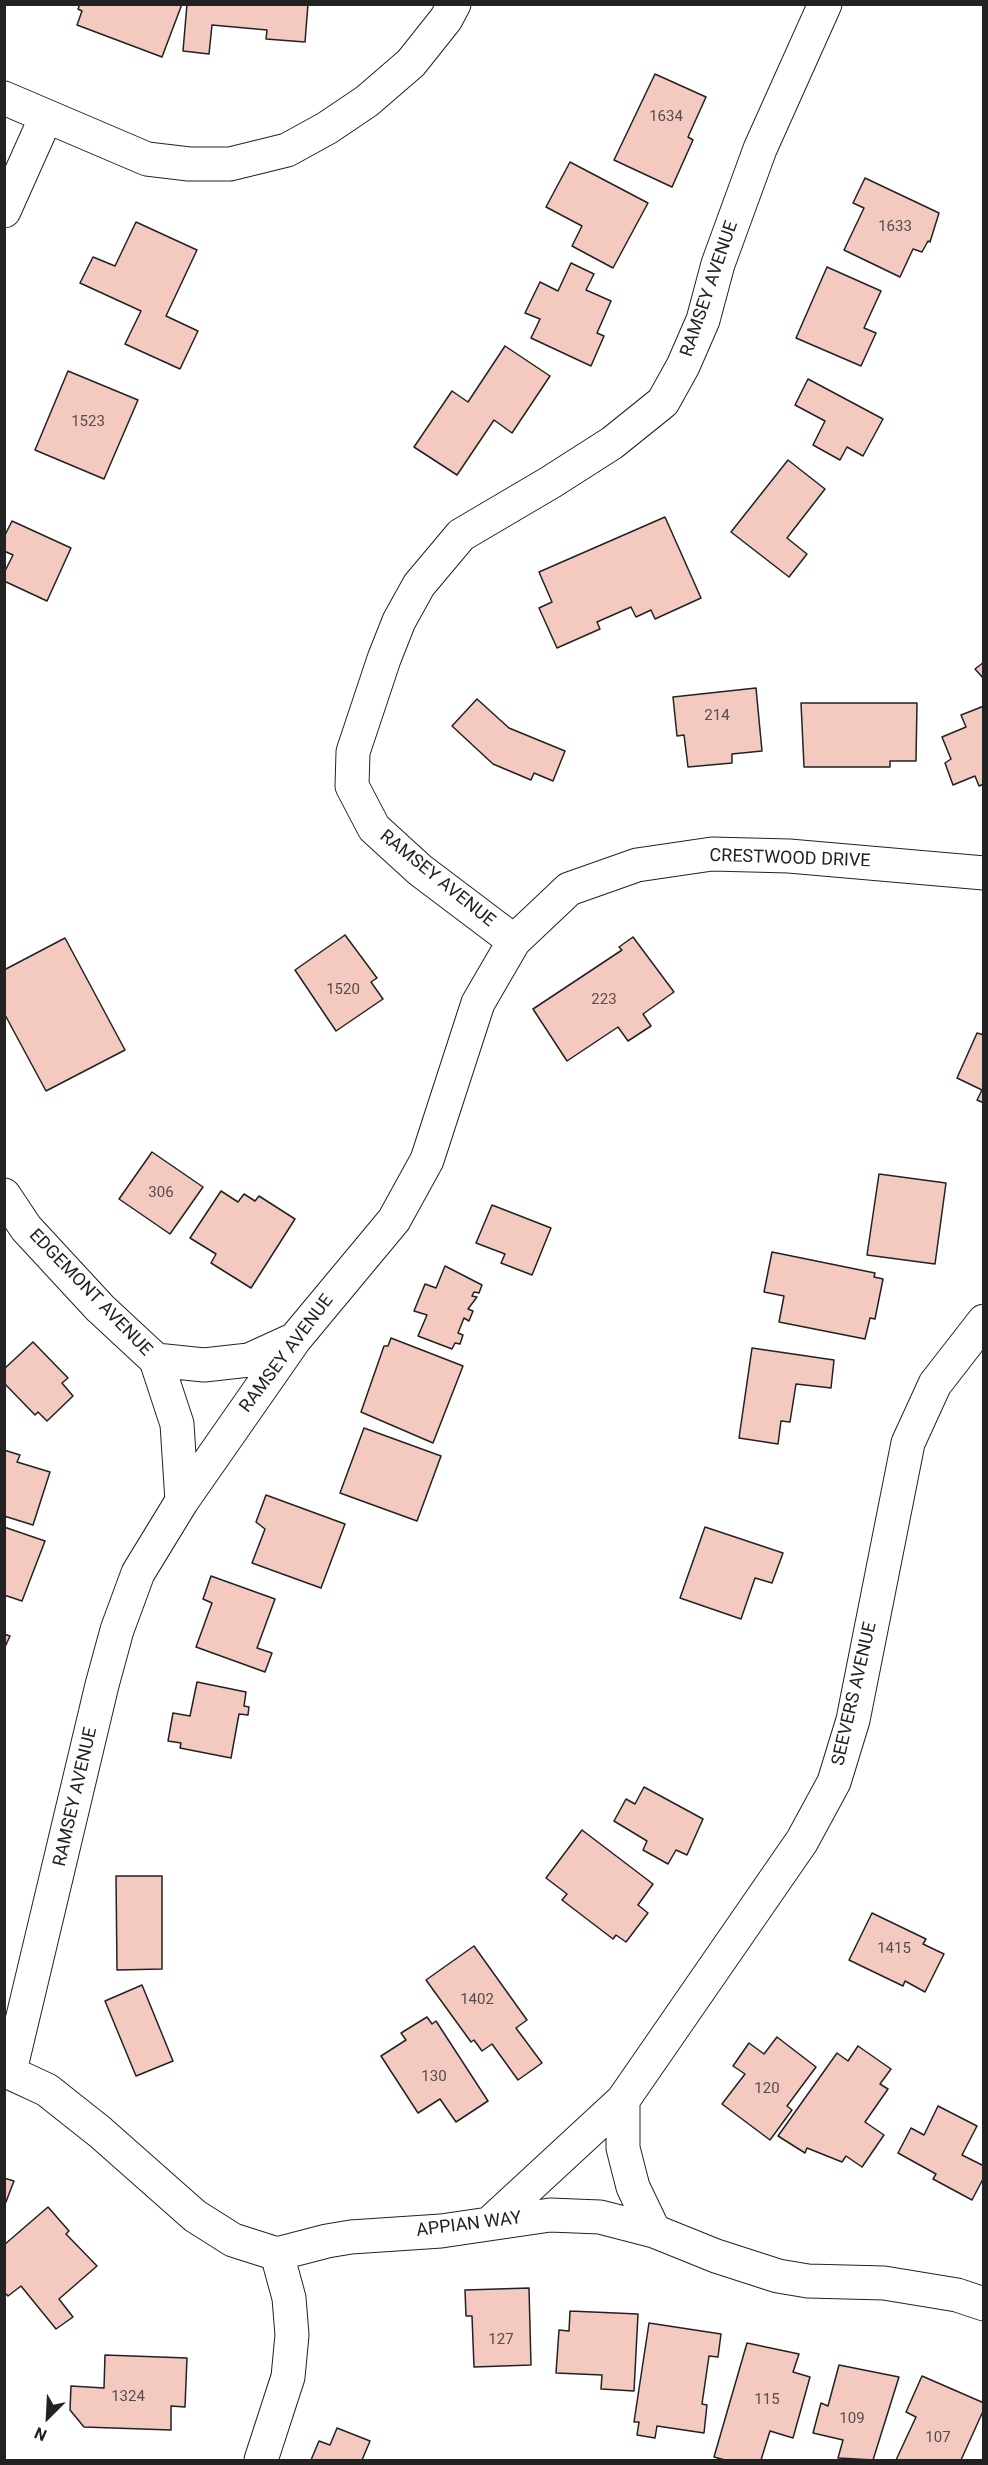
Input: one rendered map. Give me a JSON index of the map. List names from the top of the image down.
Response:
{
  "streets": {
    "street": [
      "RAMSEY AVENUE",
      "CRESTWOOD DRIVE",
      "EDGEMONT AVENUE",
      "SEEVERS AVENUE",
      "APPIAN WAY"
    ]
  },
  "crossings": [
    ["RAMSEY AVENUE", "CRESTWOOD DRIVE"],
    ["RAMSEY AVENUE", "EDGEMONT AVENUE"],
    ["SEEVERS AVENUE", "APPIAN WAY"]
  ],
  "house_numbers": [
    "1634",
    "1633",
    "1523",
    "214",
    "1520",
    "223",
    "306",
    "1415",
    "1402",
    "130",
    "120",
    "127",
    "1324",
    "115",
    "109",
    "107"
  ],
  "north": "bottom left"
}
